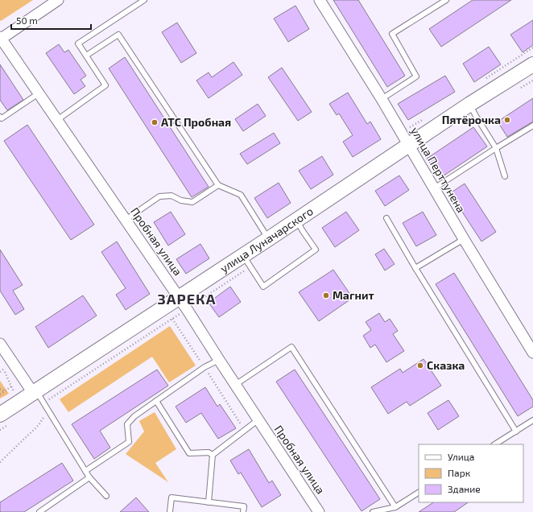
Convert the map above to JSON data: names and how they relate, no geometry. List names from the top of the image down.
{
  "streets": {
    "street": ["улица Перттунена", "улица Луначарского", "Пробная улица"]
  },
  "crossings": [
    ["улица Перттунена", "улица Луначарского"],
    ["улица Луначарского", "Пробная улица"]
  ],
  "districts": ["ЗАРЕКА"],
  "places": [
    "Пятёрочка",
    "АТС Пробная",
    "Магнит",
    "Сказка"
  ],
  "legend": ["Улица", "Парк", "Здание"],
  "scale_bar": "50 m"
}
